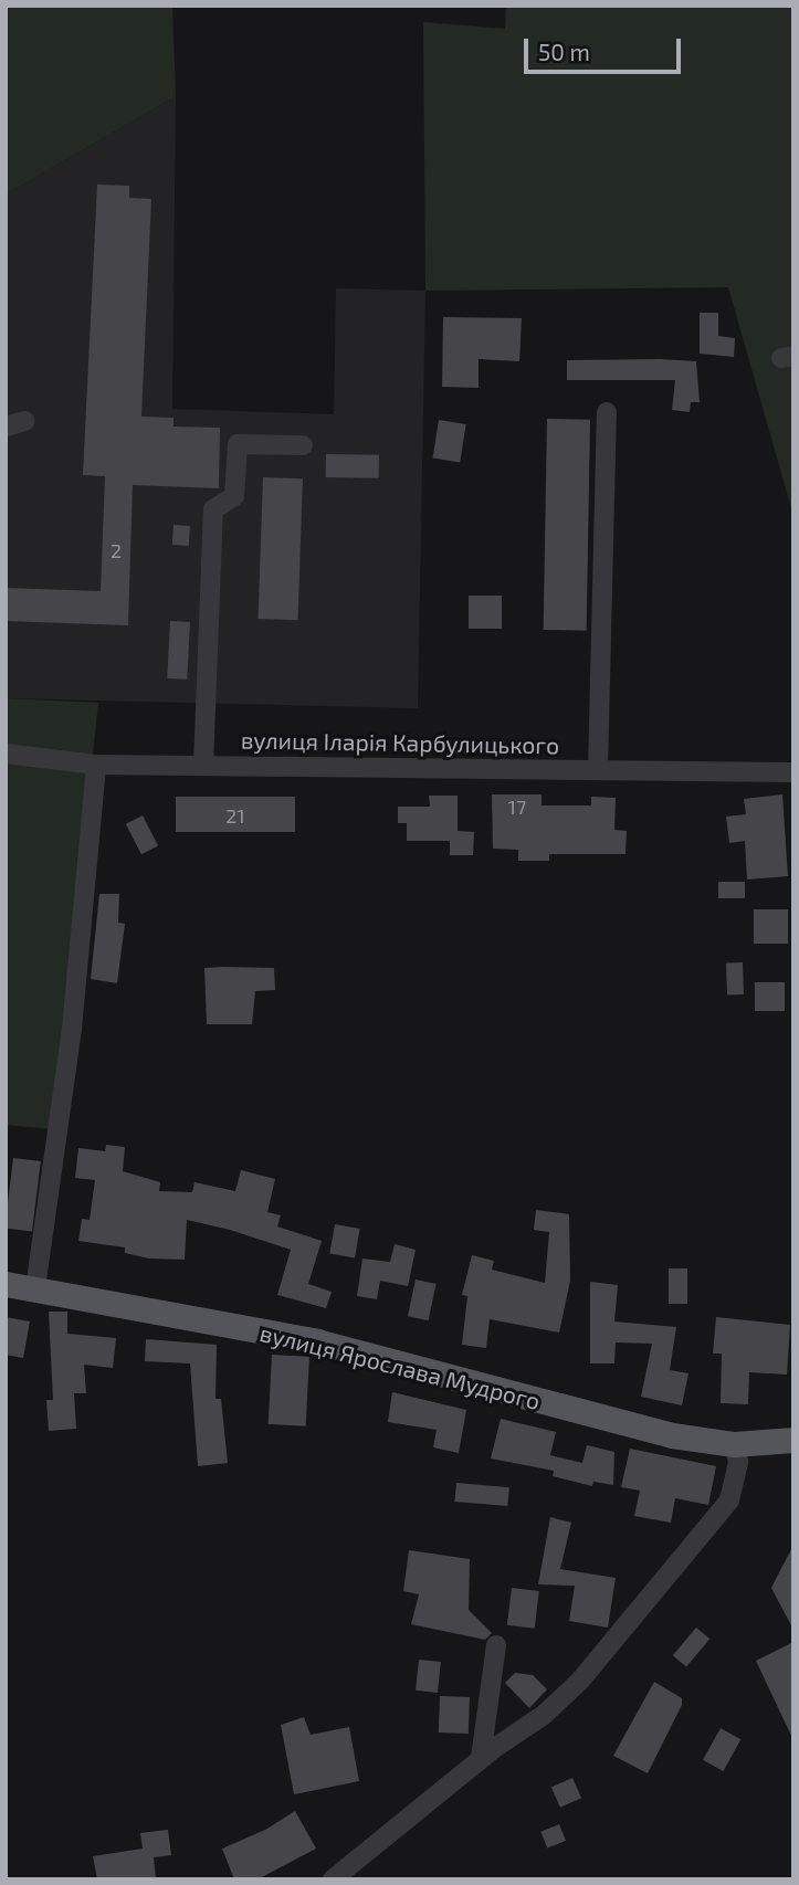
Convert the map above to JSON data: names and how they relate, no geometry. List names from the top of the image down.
{
  "streets": {
    "main road": ["вулиця Ярослава Мудрого"],
    "street": ["вулиця Іларія Карбулицького"]
  },
  "house_numbers": ["2", "17", "21"],
  "scale_bar": "50 m"
}
